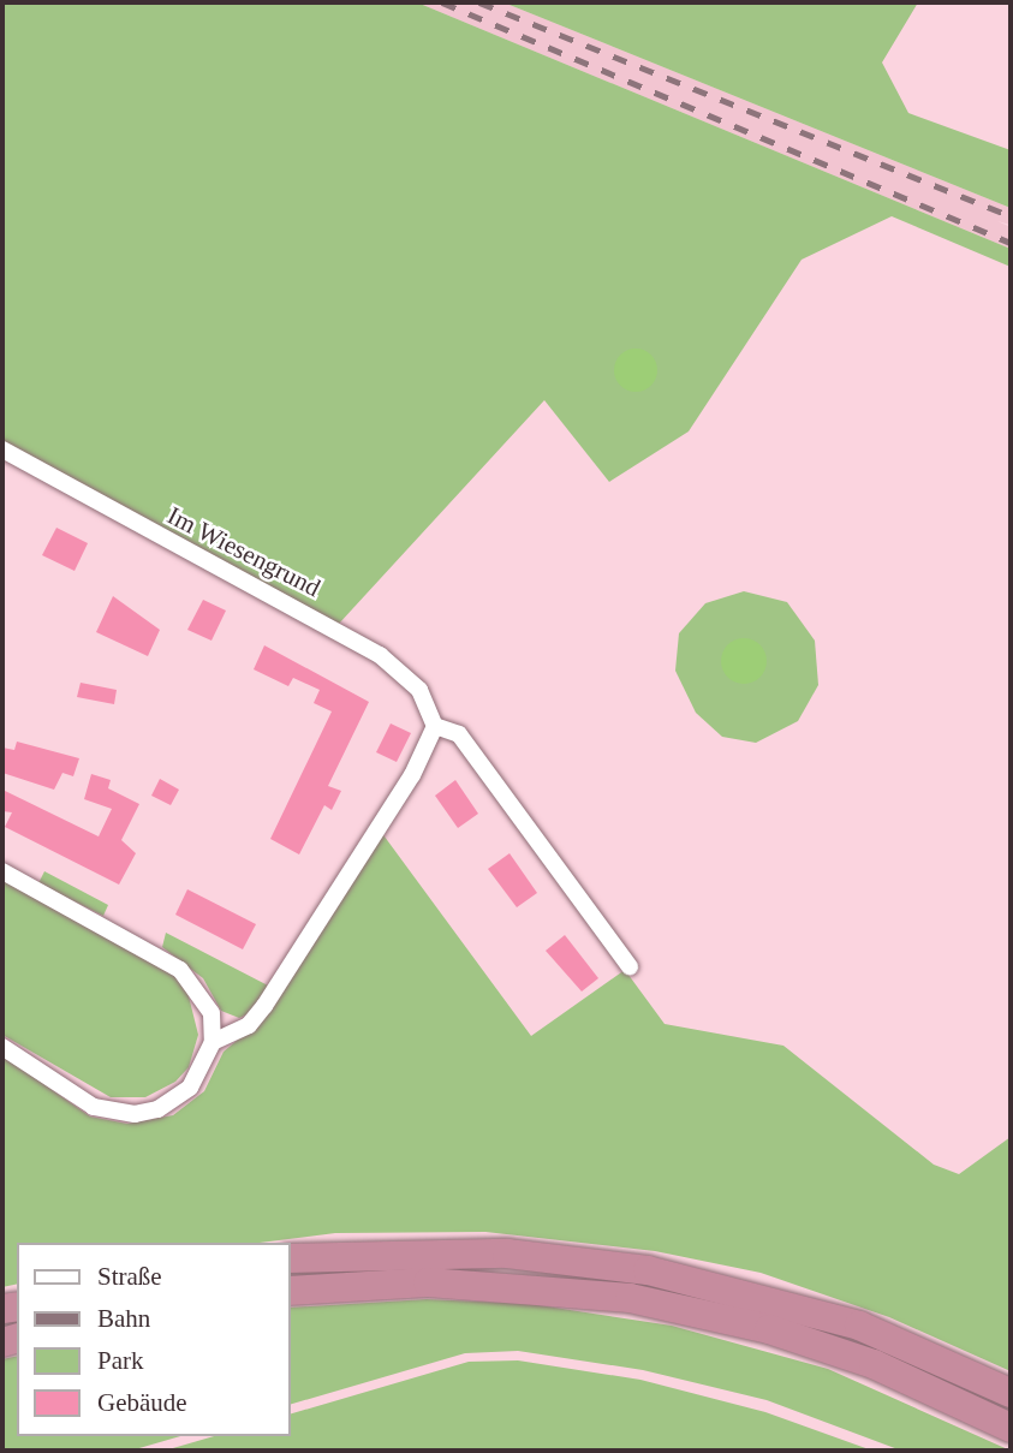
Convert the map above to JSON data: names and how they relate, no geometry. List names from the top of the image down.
{
  "streets": {
    "street": ["Im Wiesengrund"]
  },
  "legend": [
    "Straße",
    "Bahn",
    "Park",
    "Gebäude"
  ]
}
